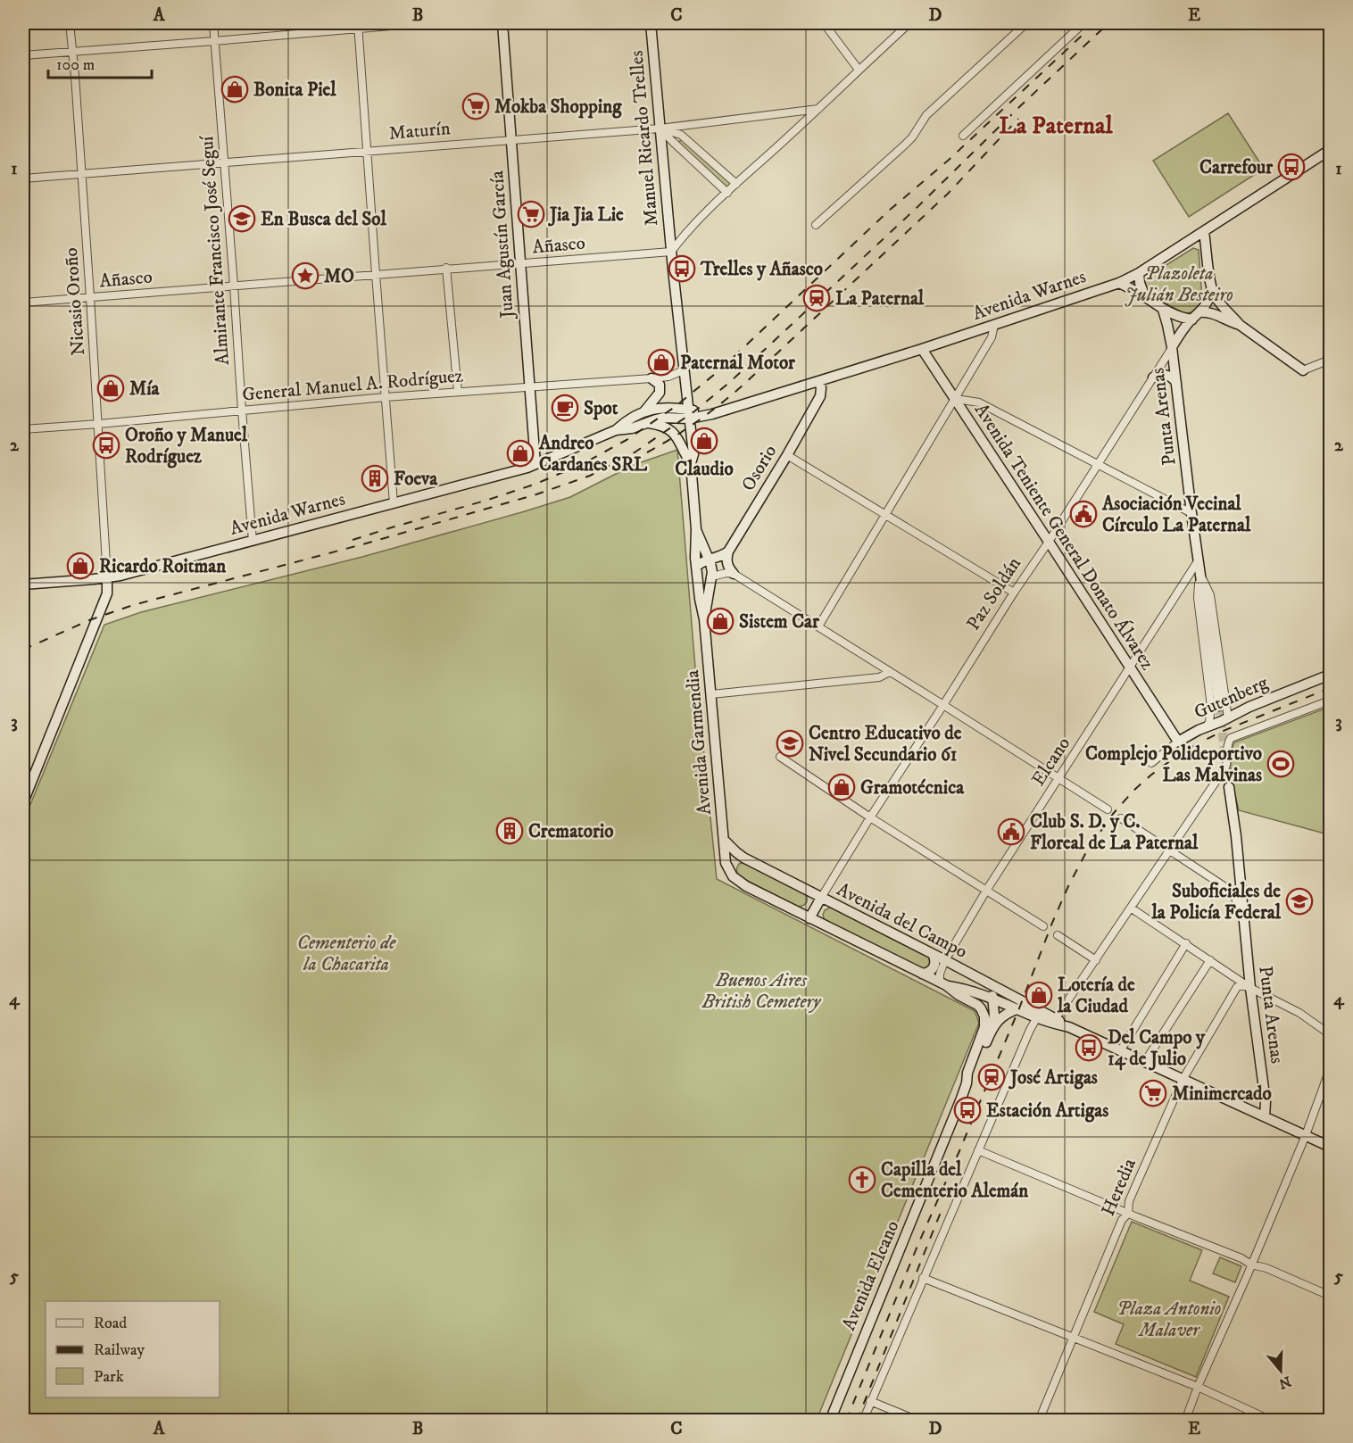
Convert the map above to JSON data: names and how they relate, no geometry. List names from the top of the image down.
{
  "streets": {
    "main road": [
      "Manuel Ricardo Trelles",
      "Juan Agustín García",
      "Avenida Warnes",
      "Punta Arenas",
      "Osorio",
      "Avenida Teniente General Donato Álvarez",
      "Paz Soldán",
      "Gutenberg",
      "Avenida Garmendia",
      "Avenida del Campo",
      "Avenida Elcano"
    ],
    "street": [
      "Maturín",
      "Añasco",
      "Almirante Francisco José Seguí",
      "Nicasio Oroño",
      "General Manuel A. Rodríguez",
      "Elcano",
      "Heredia"
    ]
  },
  "crossings": [
    ["Maturín", "Manuel Ricardo Trelles"],
    ["Maturín", "Juan Agustín García"],
    ["Maturín", "Almirante Francisco José Seguí"],
    ["Maturín", "Nicasio Oroño"],
    ["Manuel Ricardo Trelles", "Añasco"],
    ["Manuel Ricardo Trelles", "General Manuel A. Rodríguez"],
    ["Manuel Ricardo Trelles", "Avenida Garmendia"],
    ["Juan Agustín García", "Añasco"],
    ["Juan Agustín García", "Avenida Warnes"],
    ["Juan Agustín García", "General Manuel A. Rodríguez"],
    ["Añasco", "Almirante Francisco José Seguí"],
    ["Añasco", "Nicasio Oroño"],
    ["Almirante Francisco José Seguí", "Avenida Warnes"],
    ["Almirante Francisco José Seguí", "General Manuel A. Rodríguez"],
    ["Avenida Warnes", "Nicasio Oroño"],
    ["Avenida Warnes", "Osorio"],
    ["Avenida Warnes", "Avenida Teniente General Donato Álvarez"],
    ["Avenida Warnes", "Avenida Garmendia"],
    ["Nicasio Oroño", "General Manuel A. Rodríguez"],
    ["General Manuel A. Rodríguez", "Avenida Garmendia"],
    ["Punta Arenas", "Paz Soldán"],
    ["Punta Arenas", "Gutenberg"],
    ["Punta Arenas", "Elcano"],
    ["Punta Arenas", "Avenida del Campo"],
    ["Punta Arenas", "Heredia"],
    ["Avenida Teniente General Donato Álvarez", "Paz Soldán"],
    ["Avenida Teniente General Donato Álvarez", "Gutenberg"],
    ["Avenida Teniente General Donato Álvarez", "Elcano"],
    ["Paz Soldán", "Avenida del Campo"],
    ["Avenida Garmendia", "Avenida del Campo"],
    ["Elcano", "Avenida del Campo"],
    ["Avenida del Campo", "Heredia"],
    ["Avenida del Campo", "Avenida Elcano"]
  ],
  "districts": ["La Paternal"],
  "parks": [
    "Plazoleta Julián Besteiro",
    "Cementerio de la Chacarita",
    "Buenos Aires British Cemetery",
    "Plaza Antonio Malaver"
  ],
  "places": {
    "shop": [
      "Bonita Piel",
      "Paternal Motor",
      "Mía",
      "Claudio",
      "Andreo Cardanes SRL",
      "Ricardo Roitman",
      "Sistem Car",
      "Gramotécnica",
      "Lotería de la Ciudad"
    ],
    "supermarket": ["Mokba Shopping", "Jia Jia Lie", "Minimercado"],
    "bus stop": [
      "Carrefour",
      "Trelles y Añasco",
      "Oroño y Manuel Rodríguez",
      "Del Campo y 14 de Julio",
      "Estación Artigas"
    ],
    "school or university": ["En Busca del Sol", "Centro Educativo de Nivel Secundario 61", "Suboficiales de la Policía Federal"],
    "place": ["MO"],
    "station": ["La Paternal", "José Artigas"],
    "cafe": ["Spot"],
    "building": ["Foeva", "Crematorio"],
    "public building": ["Asociación Vecinal Círculo La Paternal", "Club S. D. y C. Floreal de La Paternal"],
    "sports": ["Complejo Polideportivo Las Malvinas"],
    "church": ["Capilla del Cementerio Alemán"]
  },
  "legend": ["Road", "Railway", "Park"],
  "scale_bar": "100 m",
  "north": "bottom",
  "grid": {
    "columns": [
      "A",
      "B",
      "C",
      "D",
      "E"
    ],
    "rows": [
      "1",
      "2",
      "3",
      "4",
      "5"
    ]
  }
}
